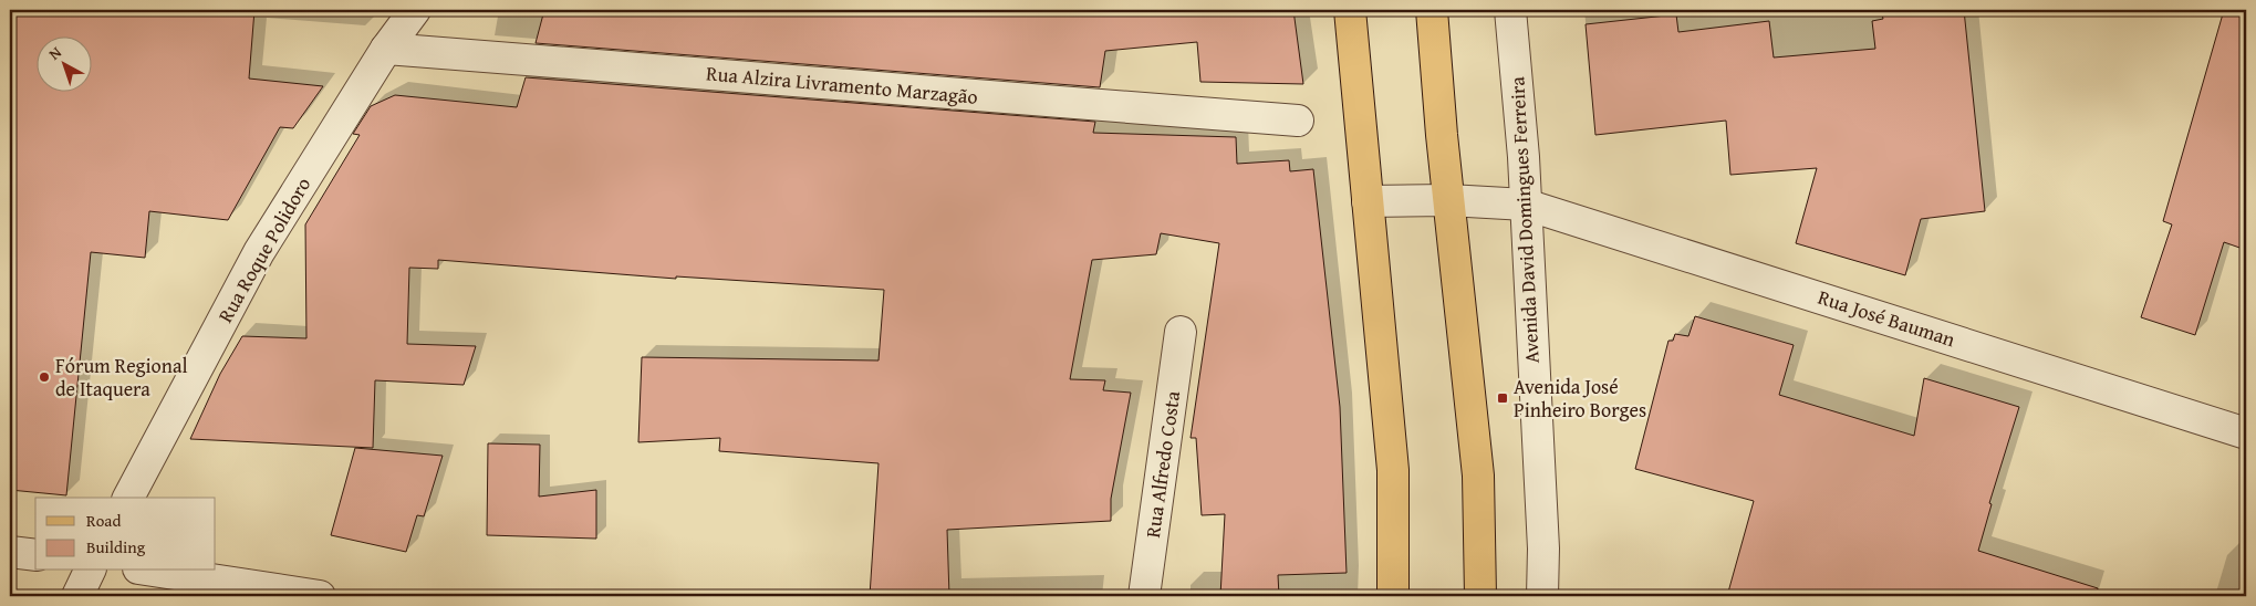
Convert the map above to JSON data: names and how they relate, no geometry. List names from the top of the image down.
{
  "streets": {
    "street": [
      "Rua Alzira Livramento Marzagão",
      "Avenida David Domingues Ferreira",
      "Rua Roque Polidoro",
      "Rua José Bauman",
      "Rua Alfredo Costa"
    ]
  },
  "crossings": [
    ["Rua Alzira Livramento Marzagão", "Rua Roque Polidoro"],
    ["Avenida David Domingues Ferreira", "Rua José Bauman"]
  ],
  "places": {
    "other": ["Fórum Regional de Itaquera"],
    "transit": ["Avenida José Pinheiro Borges"]
  },
  "legend": ["Road", "Building"],
  "north": "top left"
}
